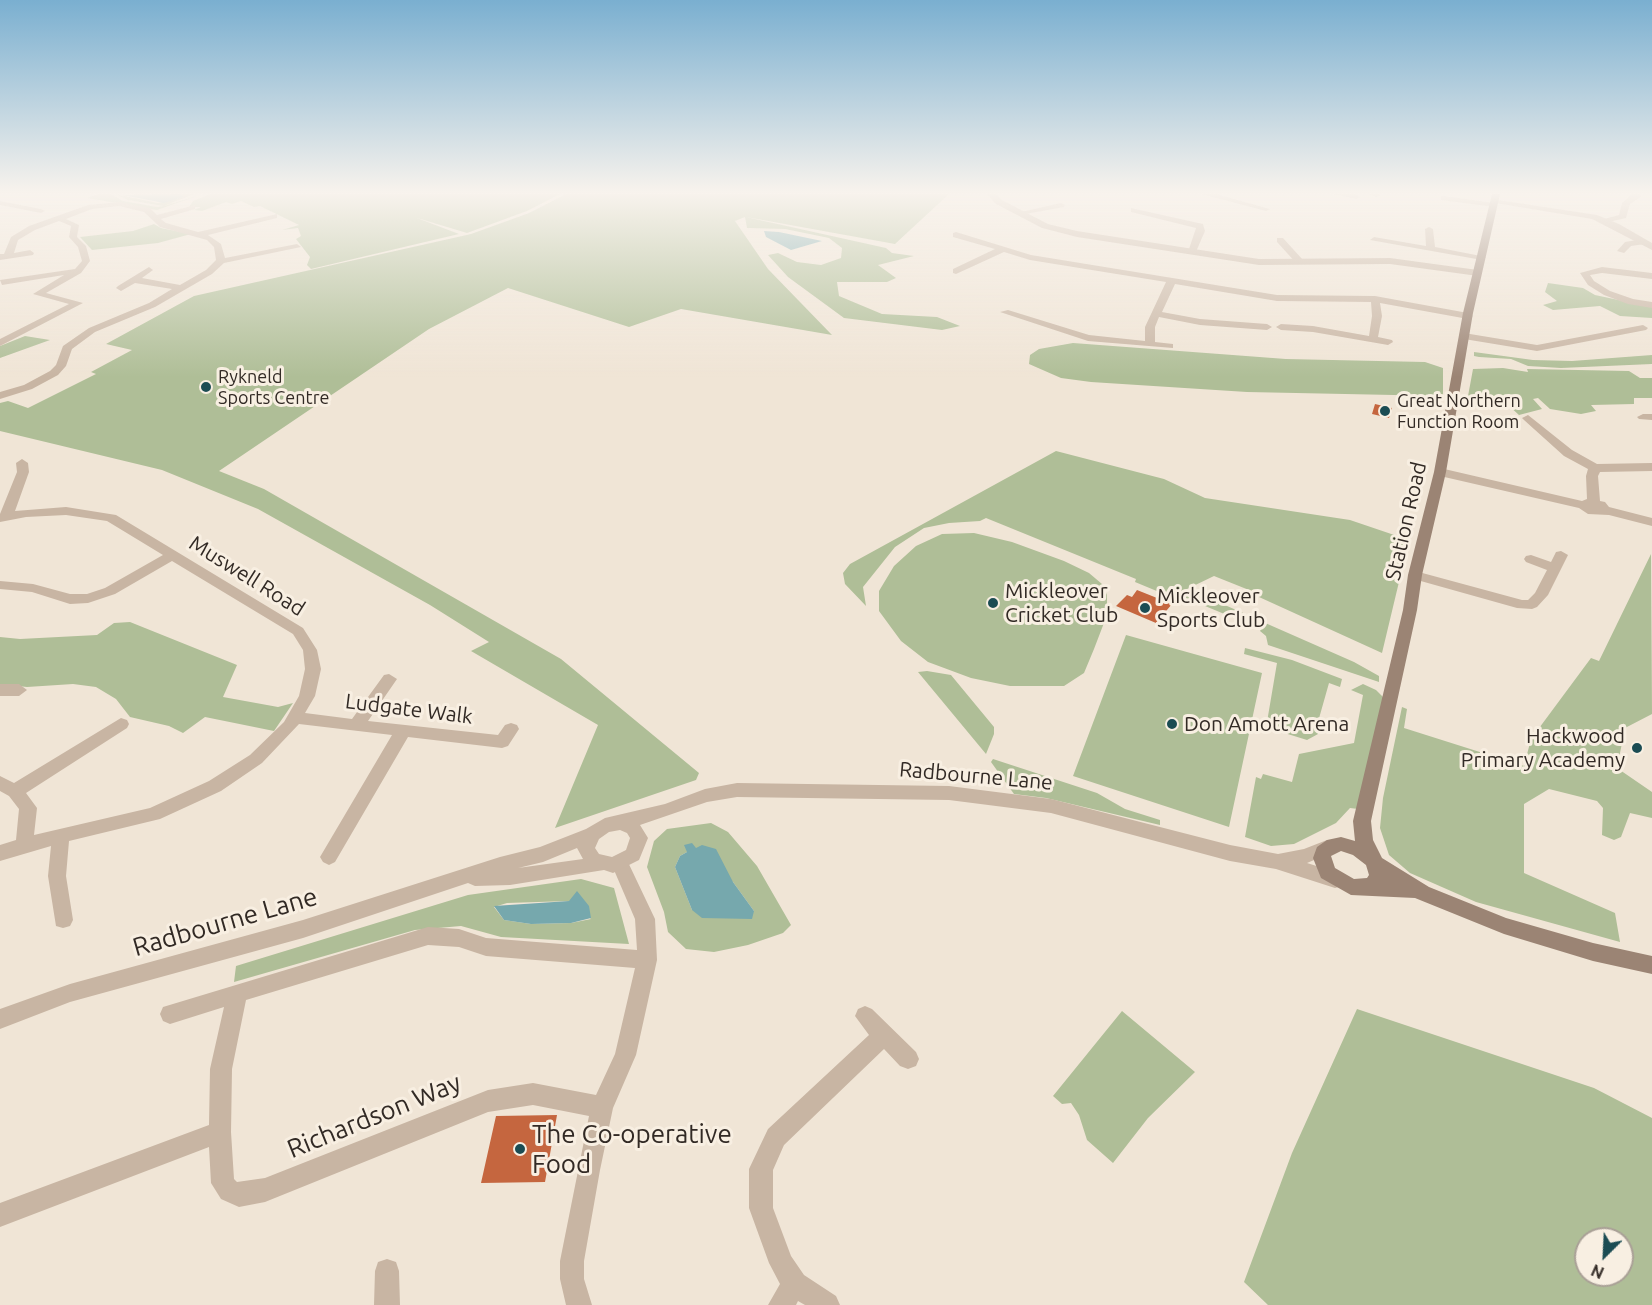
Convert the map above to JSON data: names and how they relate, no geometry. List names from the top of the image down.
{
  "streets": {
    "main road": ["Station Road"],
    "street": [
      "Muswell Road",
      "Ludgate Walk",
      "Radbourne Lane",
      "Richardson Way"
    ]
  },
  "crossings": [
    ["Station Road", "Radbourne Lane"],
    ["Muswell Road", "Ludgate Walk"]
  ],
  "places": [
    "Rykneld Sports Centre",
    "Great Northern Function Room",
    "Mickleover Cricket Club",
    "Mickleover Sports Club",
    "Don Amott Arena",
    "Hackwood Primary Academy",
    "The Co-operative Food"
  ],
  "north": "bottom left"
}
